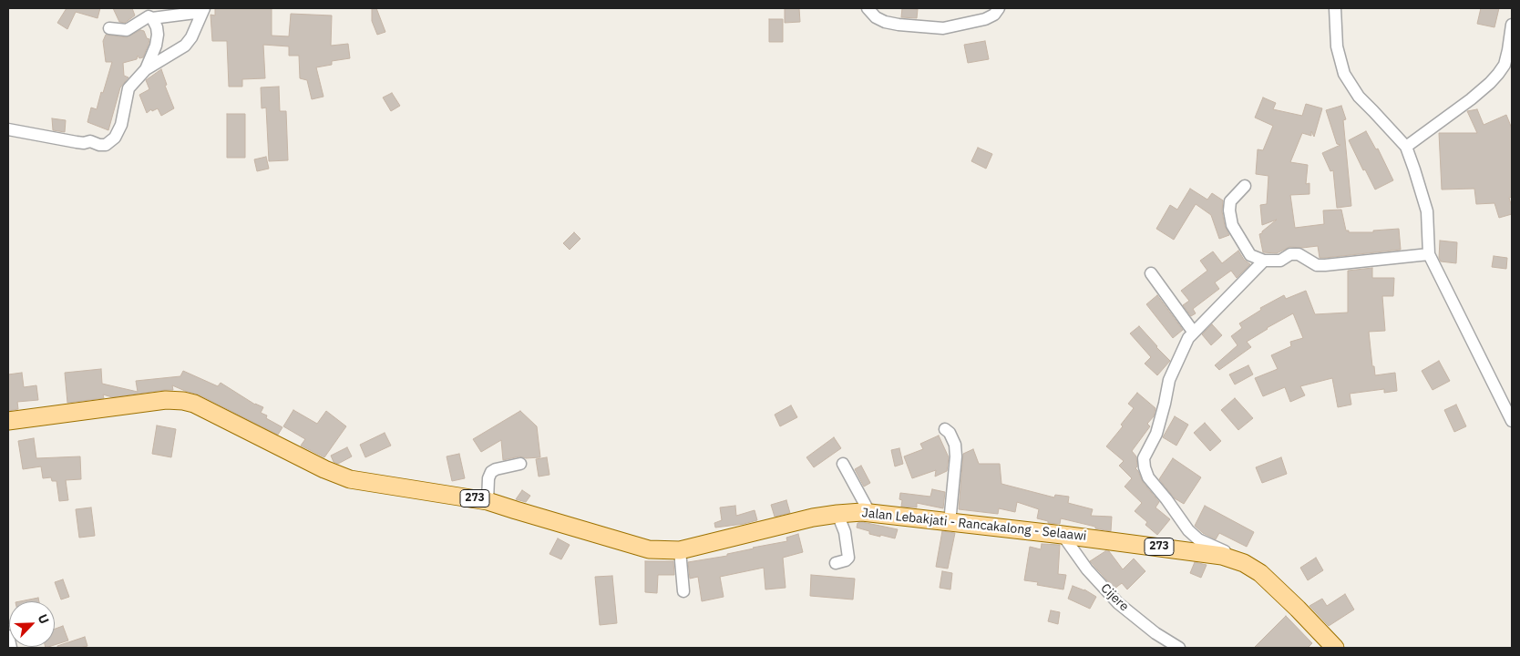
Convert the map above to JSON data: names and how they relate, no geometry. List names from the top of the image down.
{
  "streets": {
    "main road": ["273", "Jalan Lebakjati - Rancakalong - Selaawi"],
    "street": ["Cijere"]
  },
  "crossings": [
    ["Jalan Lebakjati - Rancakalong - Selaawi", "Cijere"]
  ],
  "north": "top right"
}
